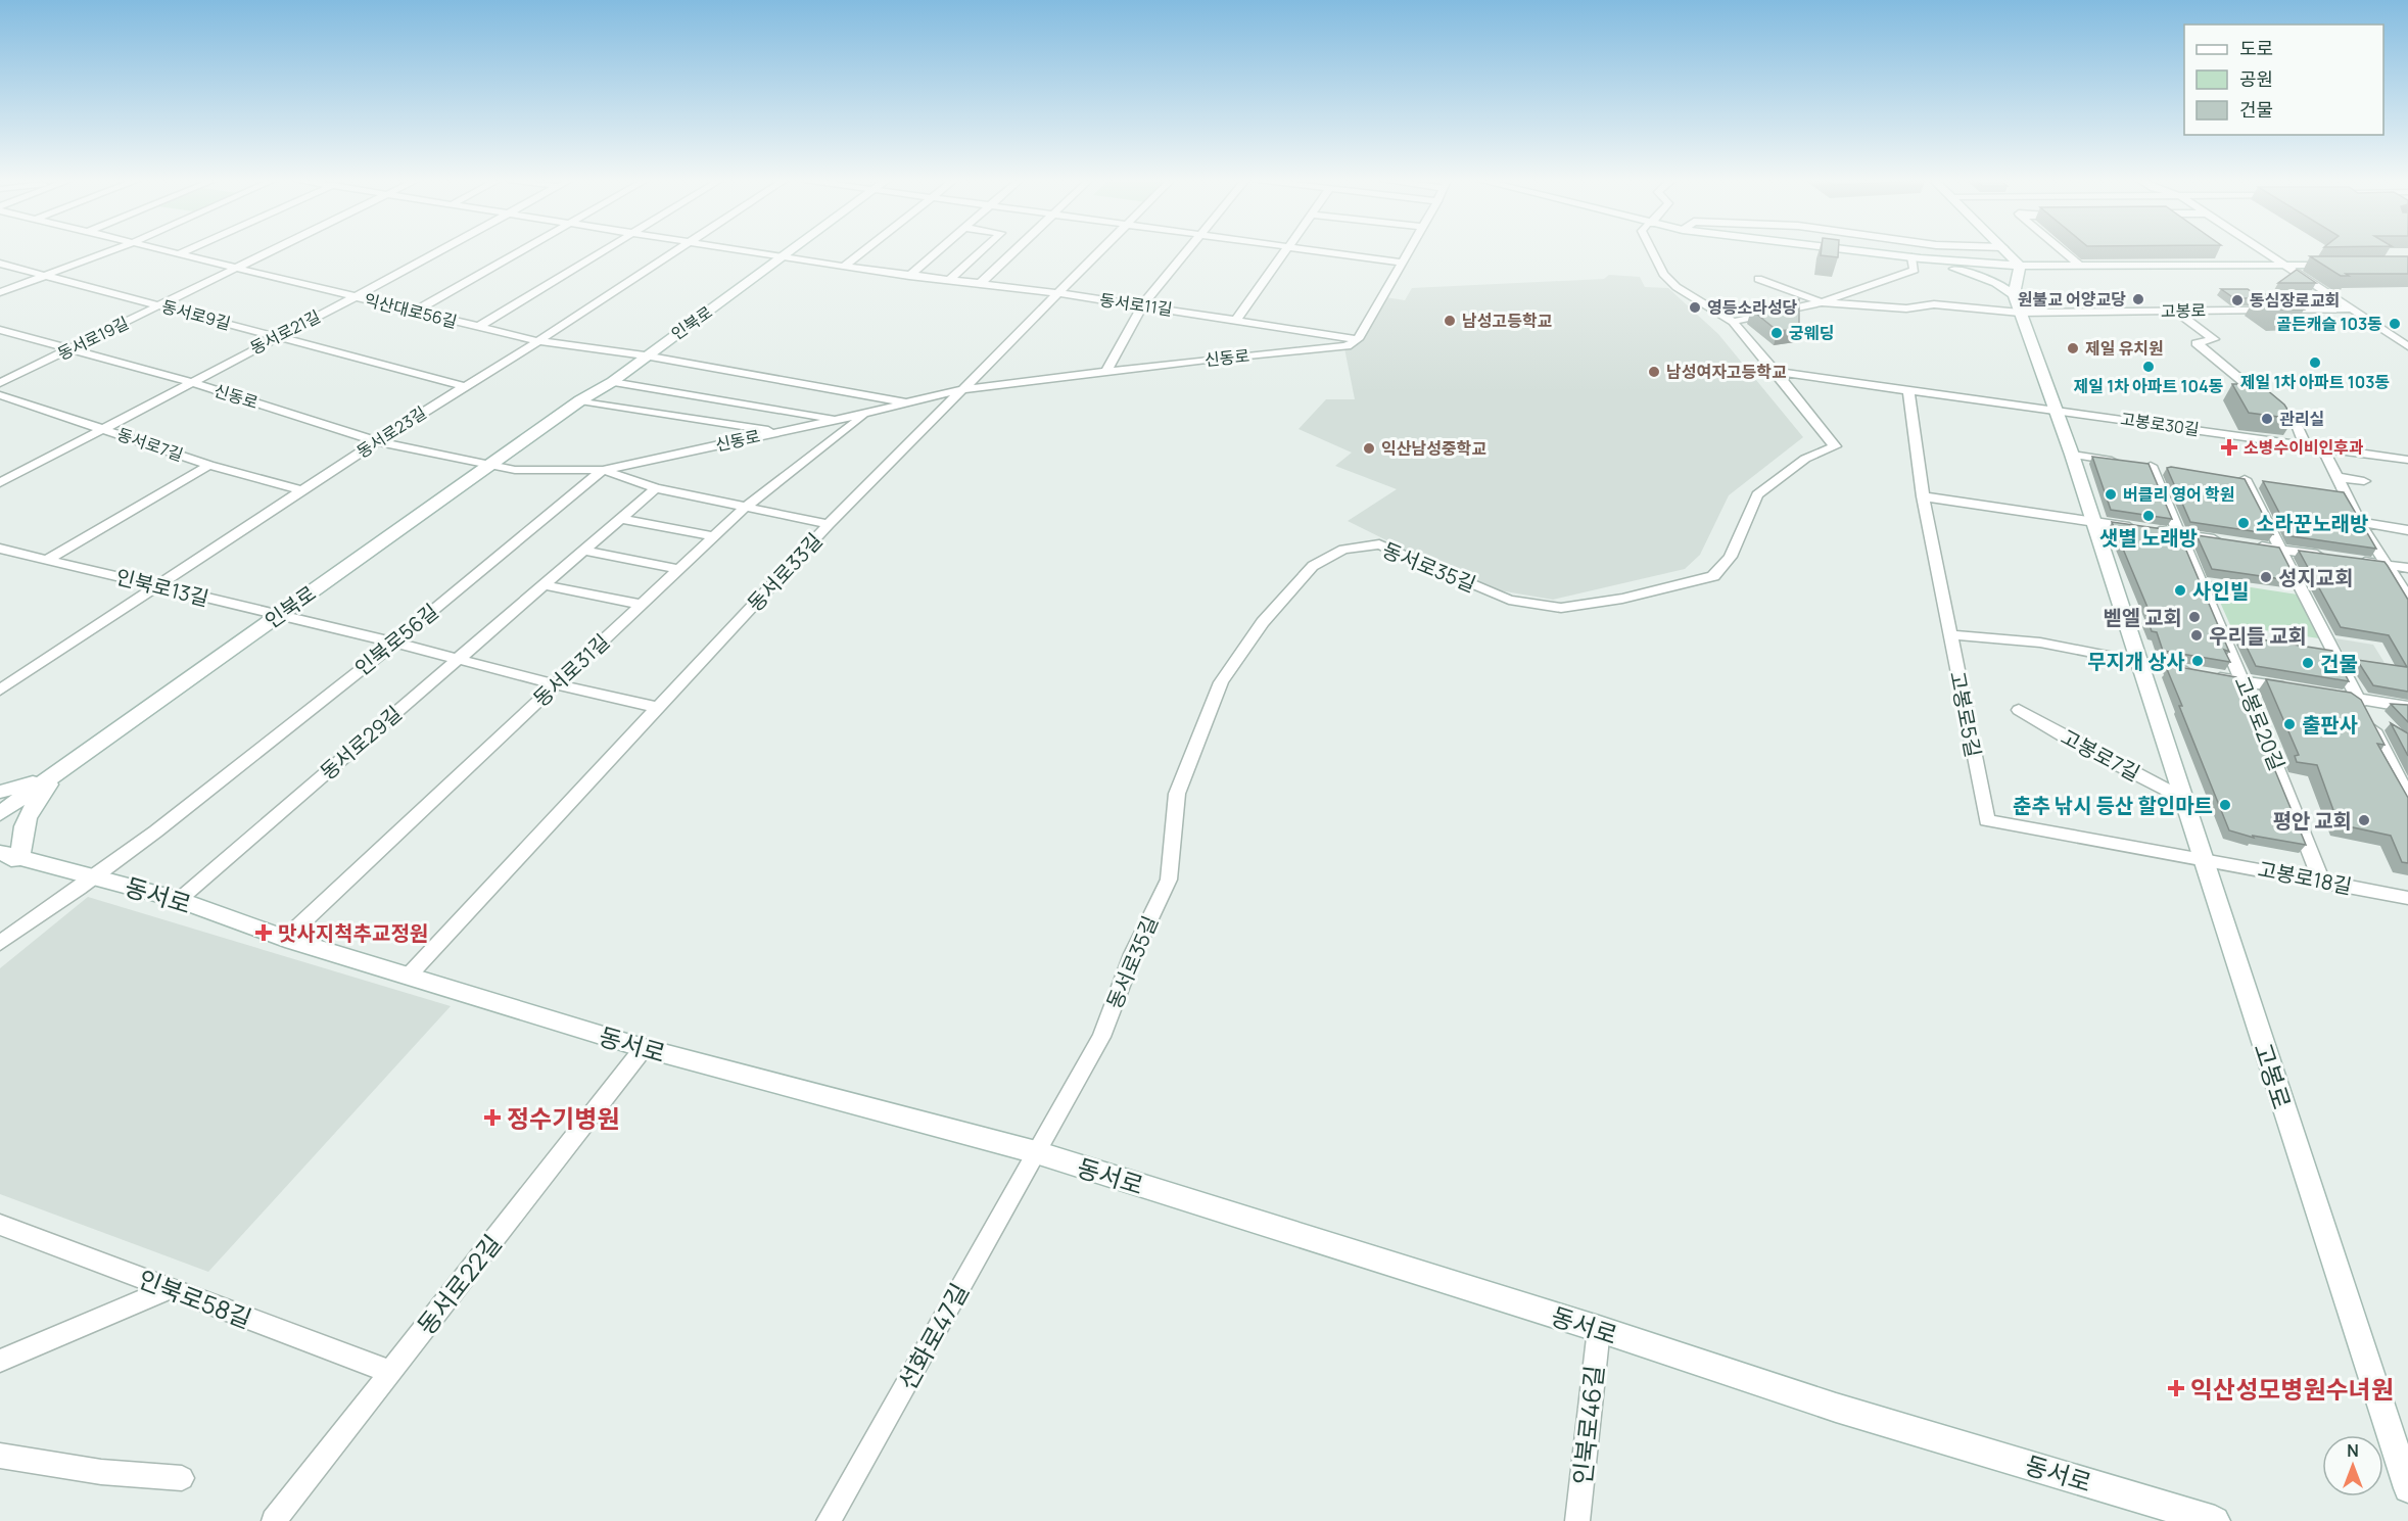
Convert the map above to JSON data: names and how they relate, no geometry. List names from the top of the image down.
{
  "streets": {
    "street": [
      "동서로11길",
      "익산대로56길",
      "고봉로",
      "동서로9길",
      "인북로",
      "동서로21길",
      "동서로19길",
      "신동로",
      "고봉로30길",
      "동서로23길",
      "동서로7길",
      "동서로35길",
      "동서로33길",
      "인북로13길",
      "인북로56길",
      "동서로31길",
      "고봉로5길",
      "고봉로20길",
      "동서로29길",
      "고봉로7길",
      "고봉로18길",
      "동서로",
      "동서로22길",
      "인북로58길",
      "선화로47길",
      "인북로46길"
    ]
  },
  "crossings": [
    ["동서로11길", "인북로"],
    ["동서로11길", "신동로"],
    ["동서로11길", "동서로33길"],
    ["익산대로56길", "인북로"],
    ["익산대로56길", "동서로21길"],
    ["익산대로56길", "동서로19길"],
    ["익산대로56길", "동서로23길"],
    ["고봉로", "고봉로30길"],
    ["고봉로", "고봉로5길"],
    ["고봉로", "고봉로20길"],
    ["고봉로", "고봉로7길"],
    ["고봉로", "고봉로18길"],
    ["동서로9길", "동서로21길"],
    ["동서로9길", "동서로19길"],
    ["동서로9길", "동서로23길"],
    ["인북로", "신동로"],
    ["인북로", "인북로13길"],
    ["동서로21길", "신동로"],
    ["동서로21길", "동서로7길"],
    ["동서로19길", "신동로"],
    ["신동로", "동서로23길"],
    ["신동로", "동서로33길"],
    ["신동로", "인북로56길"],
    ["신동로", "동서로31길"],
    ["동서로23길", "동서로7길"],
    ["동서로23길", "인북로13길"],
    ["동서로35길", "동서로"],
    ["동서로35길", "선화로47길"],
    ["동서로33길", "인북로13길"],
    ["동서로33길", "동서로"],
    ["인북로13길", "인북로56길"],
    ["인북로13길", "동서로31길"],
    ["인북로13길", "동서로29길"],
    ["인북로56길", "동서로"],
    ["동서로31길", "동서로"],
    ["고봉로5길", "고봉로18길"],
    ["고봉로20길", "고봉로18길"],
    ["동서로29길", "동서로"],
    ["동서로", "동서로22길"],
    ["동서로", "선화로47길"],
    ["동서로", "인북로46길"],
    ["동서로22길", "인북로58길"]
  ],
  "places": {
    "other": [
      "원불교 어양교당",
      "동심장로교회",
      "영등소라성당",
      "남성고등학교",
      "골든캐슬 103동",
      "궁웨딩",
      "제일 유치원",
      "제일 1차 아파트 103동",
      "제일 1차 아파트 104동",
      "남성여자고등학교",
      "관리실",
      "익산남성중학교",
      "버클리 영어 학원",
      "샛별 노래방",
      "소라꾼노래방",
      "성지교회",
      "사인빌",
      "벧엘 교회",
      "우리들 교회",
      "무지개 상사",
      "건물",
      "출판사",
      "춘추 낚시 등산 할인마트",
      "평안 교회"
    ],
    "health": [
      "소병수이비인후과",
      "맛사지척추교정원",
      "정수기병원",
      "익산성모병원수녀원"
    ]
  },
  "legend": ["도로", "공원", "건물"],
  "north": "top"
}
